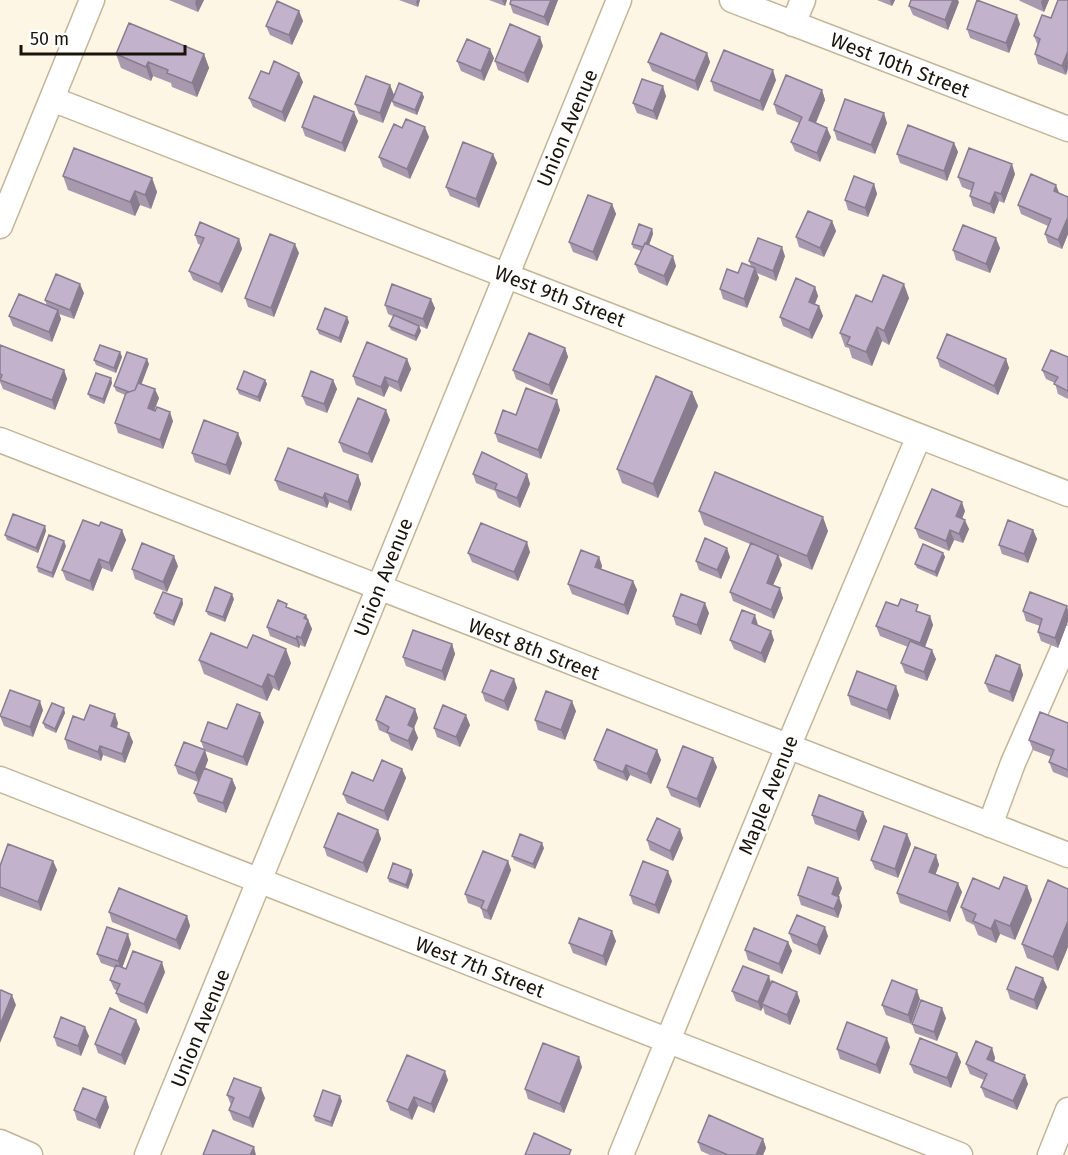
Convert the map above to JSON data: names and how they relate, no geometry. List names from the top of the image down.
{
  "streets": {
    "street": [
      "West 10th Street",
      "Union Avenue",
      "West 9th Street",
      "West 8th Street",
      "Maple Avenue",
      "West 7th Street"
    ]
  },
  "crossings": [
    ["Union Avenue", "West 9th Street"],
    ["Union Avenue", "West 8th Street"],
    ["Union Avenue", "West 7th Street"],
    ["West 9th Street", "Maple Avenue"],
    ["West 8th Street", "Maple Avenue"],
    ["Maple Avenue", "West 7th Street"]
  ],
  "scale_bar": "50 m"
}
